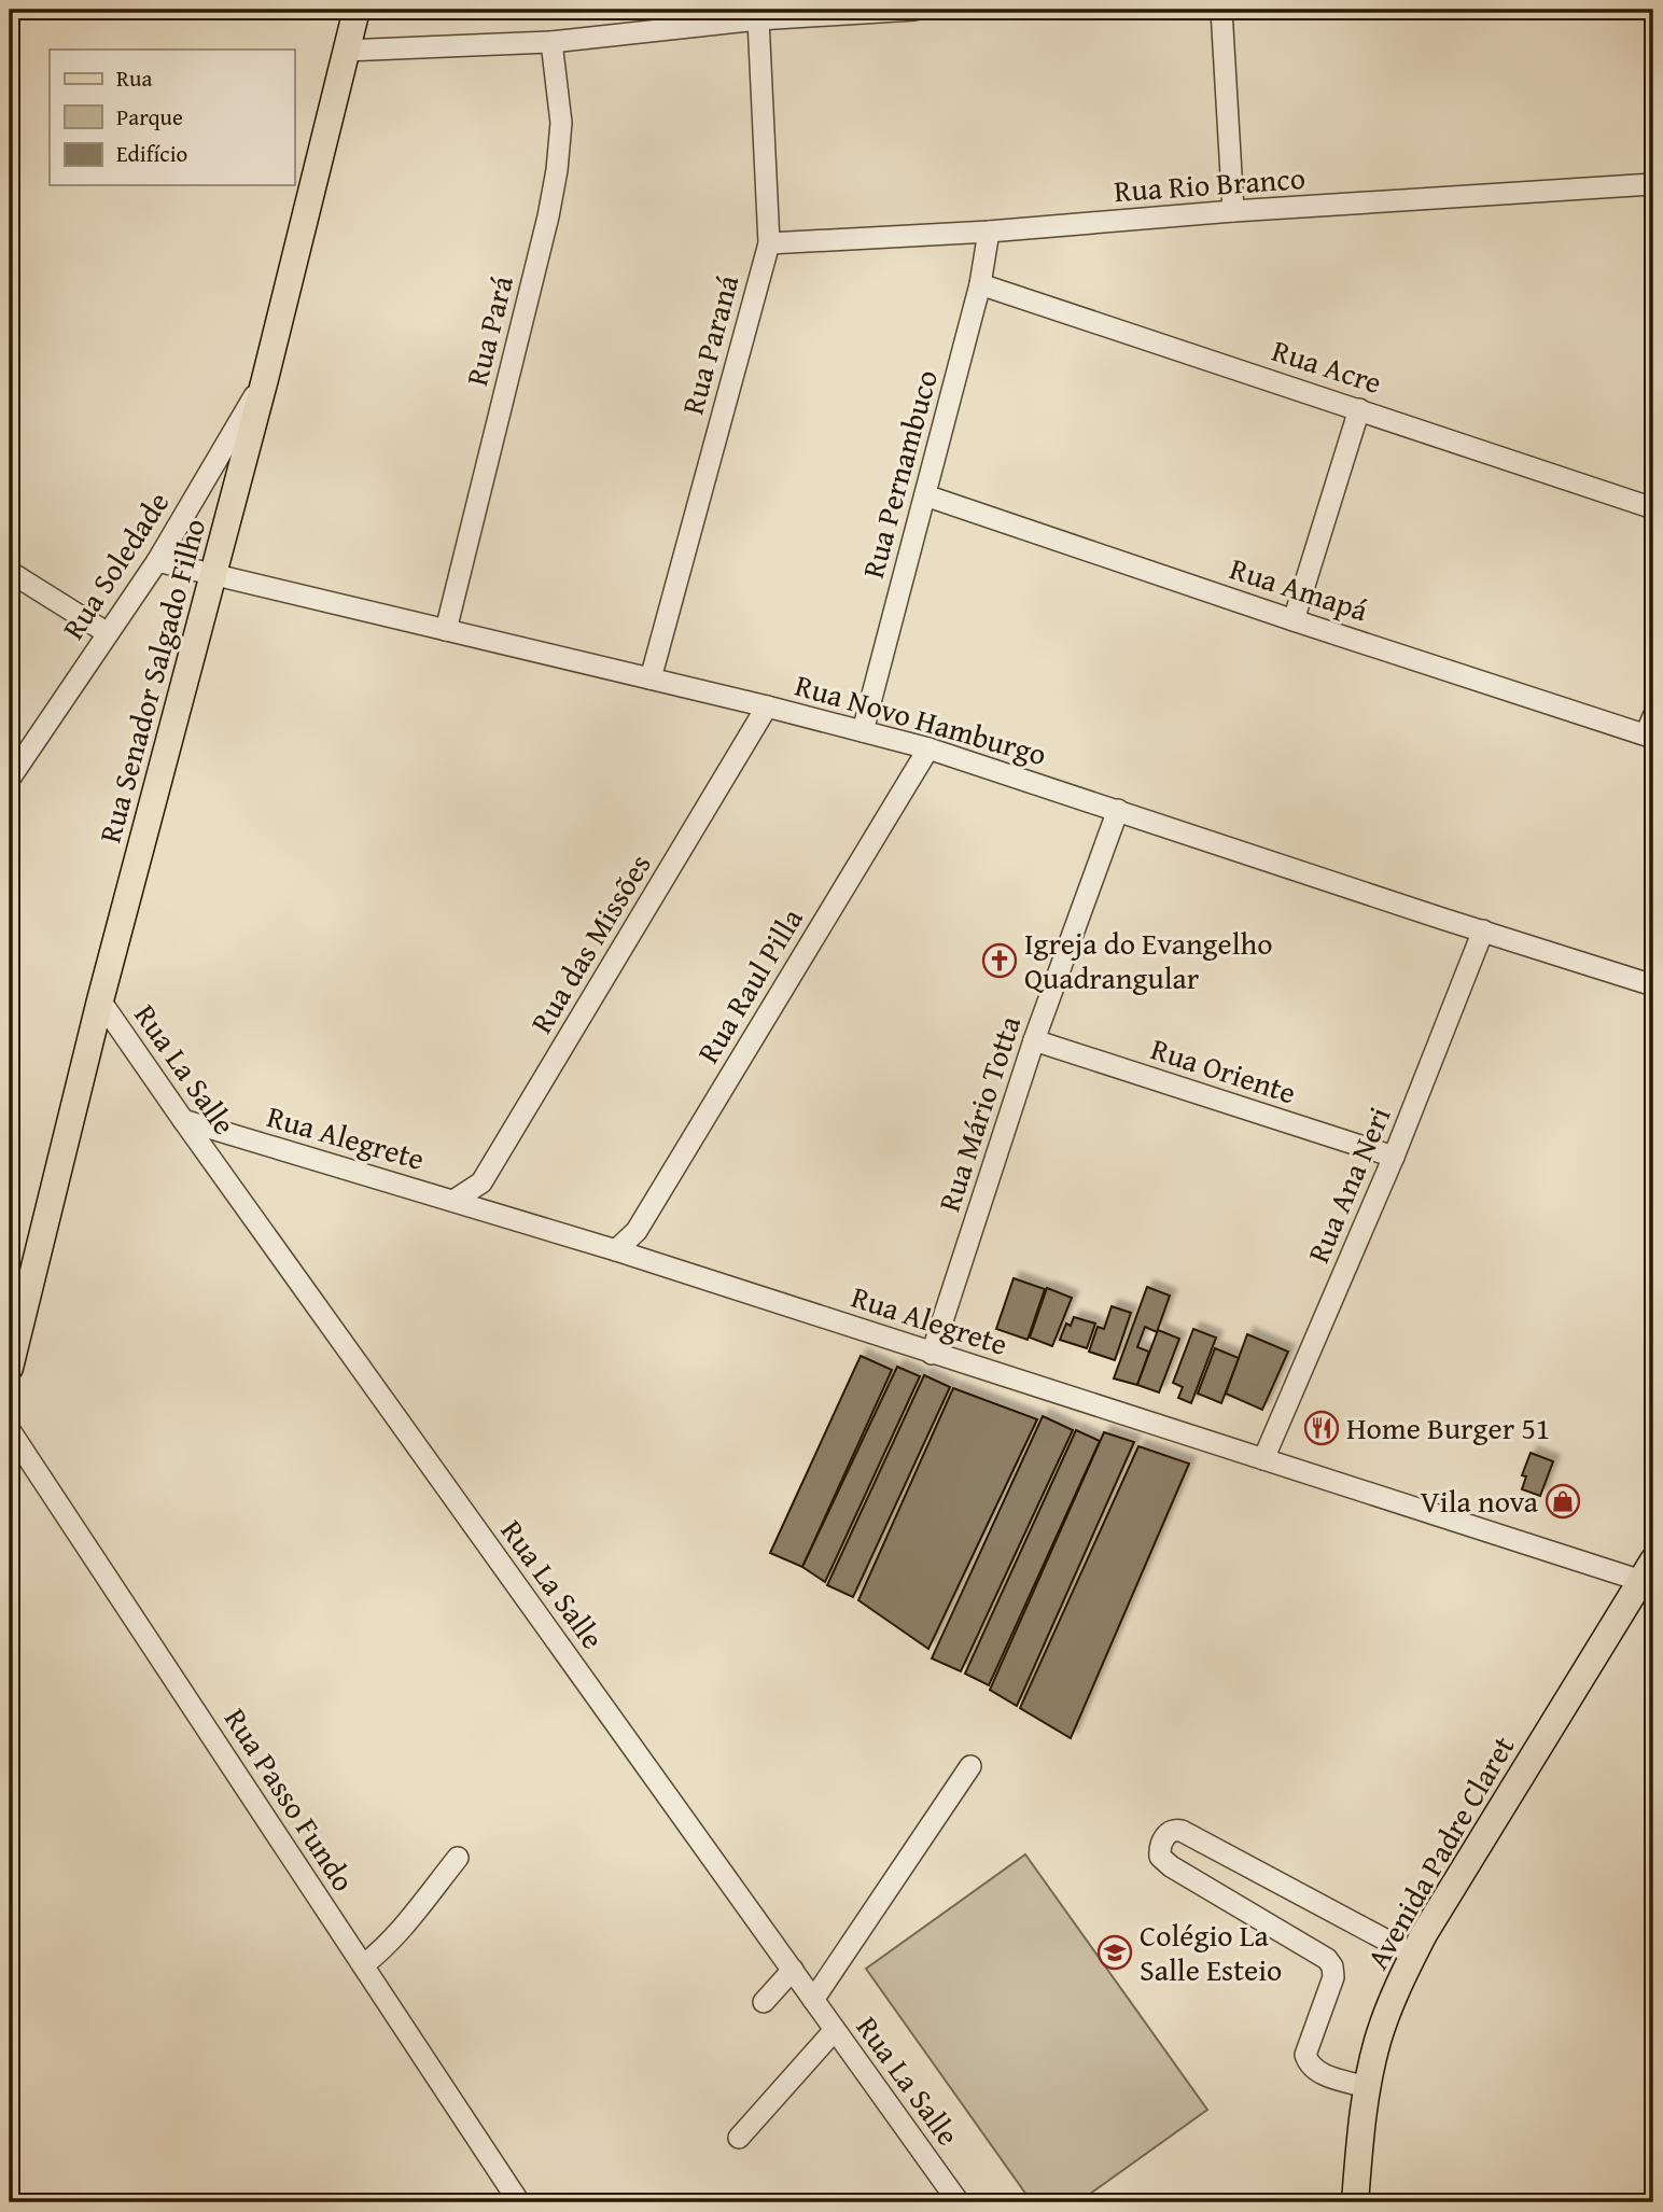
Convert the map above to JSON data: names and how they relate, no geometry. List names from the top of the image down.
{
  "streets": {
    "main road": ["Rua Senador Salgado Filho", "Avenida Padre Claret"],
    "street": [
      "Rua Rio Branco",
      "Rua Pará",
      "Rua Paraná",
      "Rua Acre",
      "Rua Pernambuco",
      "Rua Soledade",
      "Rua Amapá",
      "Rua Novo Hamburgo",
      "Rua das Missões",
      "Rua Raul Pilla",
      "Rua La Salle",
      "Rua Oriente",
      "Rua Mário Totta",
      "Rua Alegrete",
      "Rua Ana Neri",
      "Rua Passo Fundo"
    ]
  },
  "crossings": [
    ["Rua Rio Branco", "Rua Paraná"],
    ["Rua Rio Branco", "Rua Pernambuco"],
    ["Rua Pará", "Rua Novo Hamburgo"],
    ["Rua Paraná", "Rua Novo Hamburgo"],
    ["Rua Acre", "Rua Pernambuco"],
    ["Rua Pernambuco", "Rua Amapá"],
    ["Rua Pernambuco", "Rua Novo Hamburgo"],
    ["Rua Soledade", "Rua Senador Salgado Filho"],
    ["Rua Soledade", "Rua Novo Hamburgo"],
    ["Rua Senador Salgado Filho", "Rua Novo Hamburgo"],
    ["Rua Senador Salgado Filho", "Rua La Salle"],
    ["Rua Novo Hamburgo", "Rua das Missões"],
    ["Rua Novo Hamburgo", "Rua Raul Pilla"],
    ["Rua Novo Hamburgo", "Rua Mário Totta"],
    ["Rua Novo Hamburgo", "Rua Ana Neri"],
    ["Rua das Missões", "Rua Alegrete"],
    ["Rua Raul Pilla", "Rua Alegrete"],
    ["Rua La Salle", "Rua Alegrete"],
    ["Rua Oriente", "Rua Mário Totta"],
    ["Rua Oriente", "Rua Ana Neri"],
    ["Rua Mário Totta", "Rua Alegrete"],
    ["Rua Alegrete", "Rua Ana Neri"],
    ["Rua Alegrete", "Avenida Padre Claret"]
  ],
  "places": {
    "church": ["Igreja do Evangelho Quadrangular"],
    "restaurant": ["Home Burger 51"],
    "shop": ["Vila nova"],
    "school or university": ["Colégio La Salle Esteio"]
  },
  "legend": ["Rua", "Parque", "Edifício"]
}
